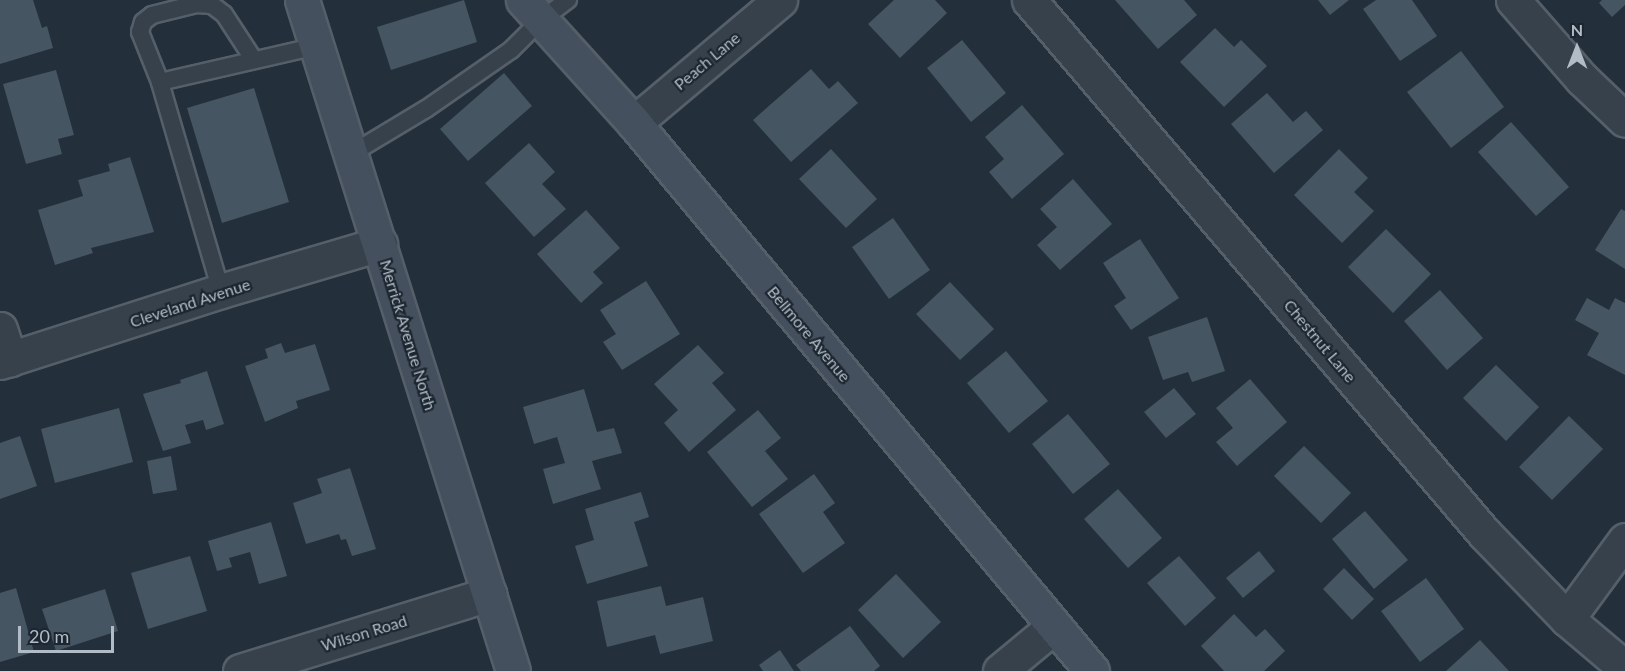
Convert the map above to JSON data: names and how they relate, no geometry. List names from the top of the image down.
{
  "streets": {
    "main road": ["Bellmore Avenue", "Merrick Avenue North"],
    "street": [
      "Peach Lane",
      "Cleveland Avenue",
      "Chestnut Lane",
      "Wilson Road"
    ]
  },
  "crossings": [
    ["Peach Lane", "Bellmore Avenue"],
    ["Cleveland Avenue", "Merrick Avenue North"],
    ["Merrick Avenue North", "Wilson Road"]
  ],
  "scale_bar": "20 m",
  "north": "top"
}
